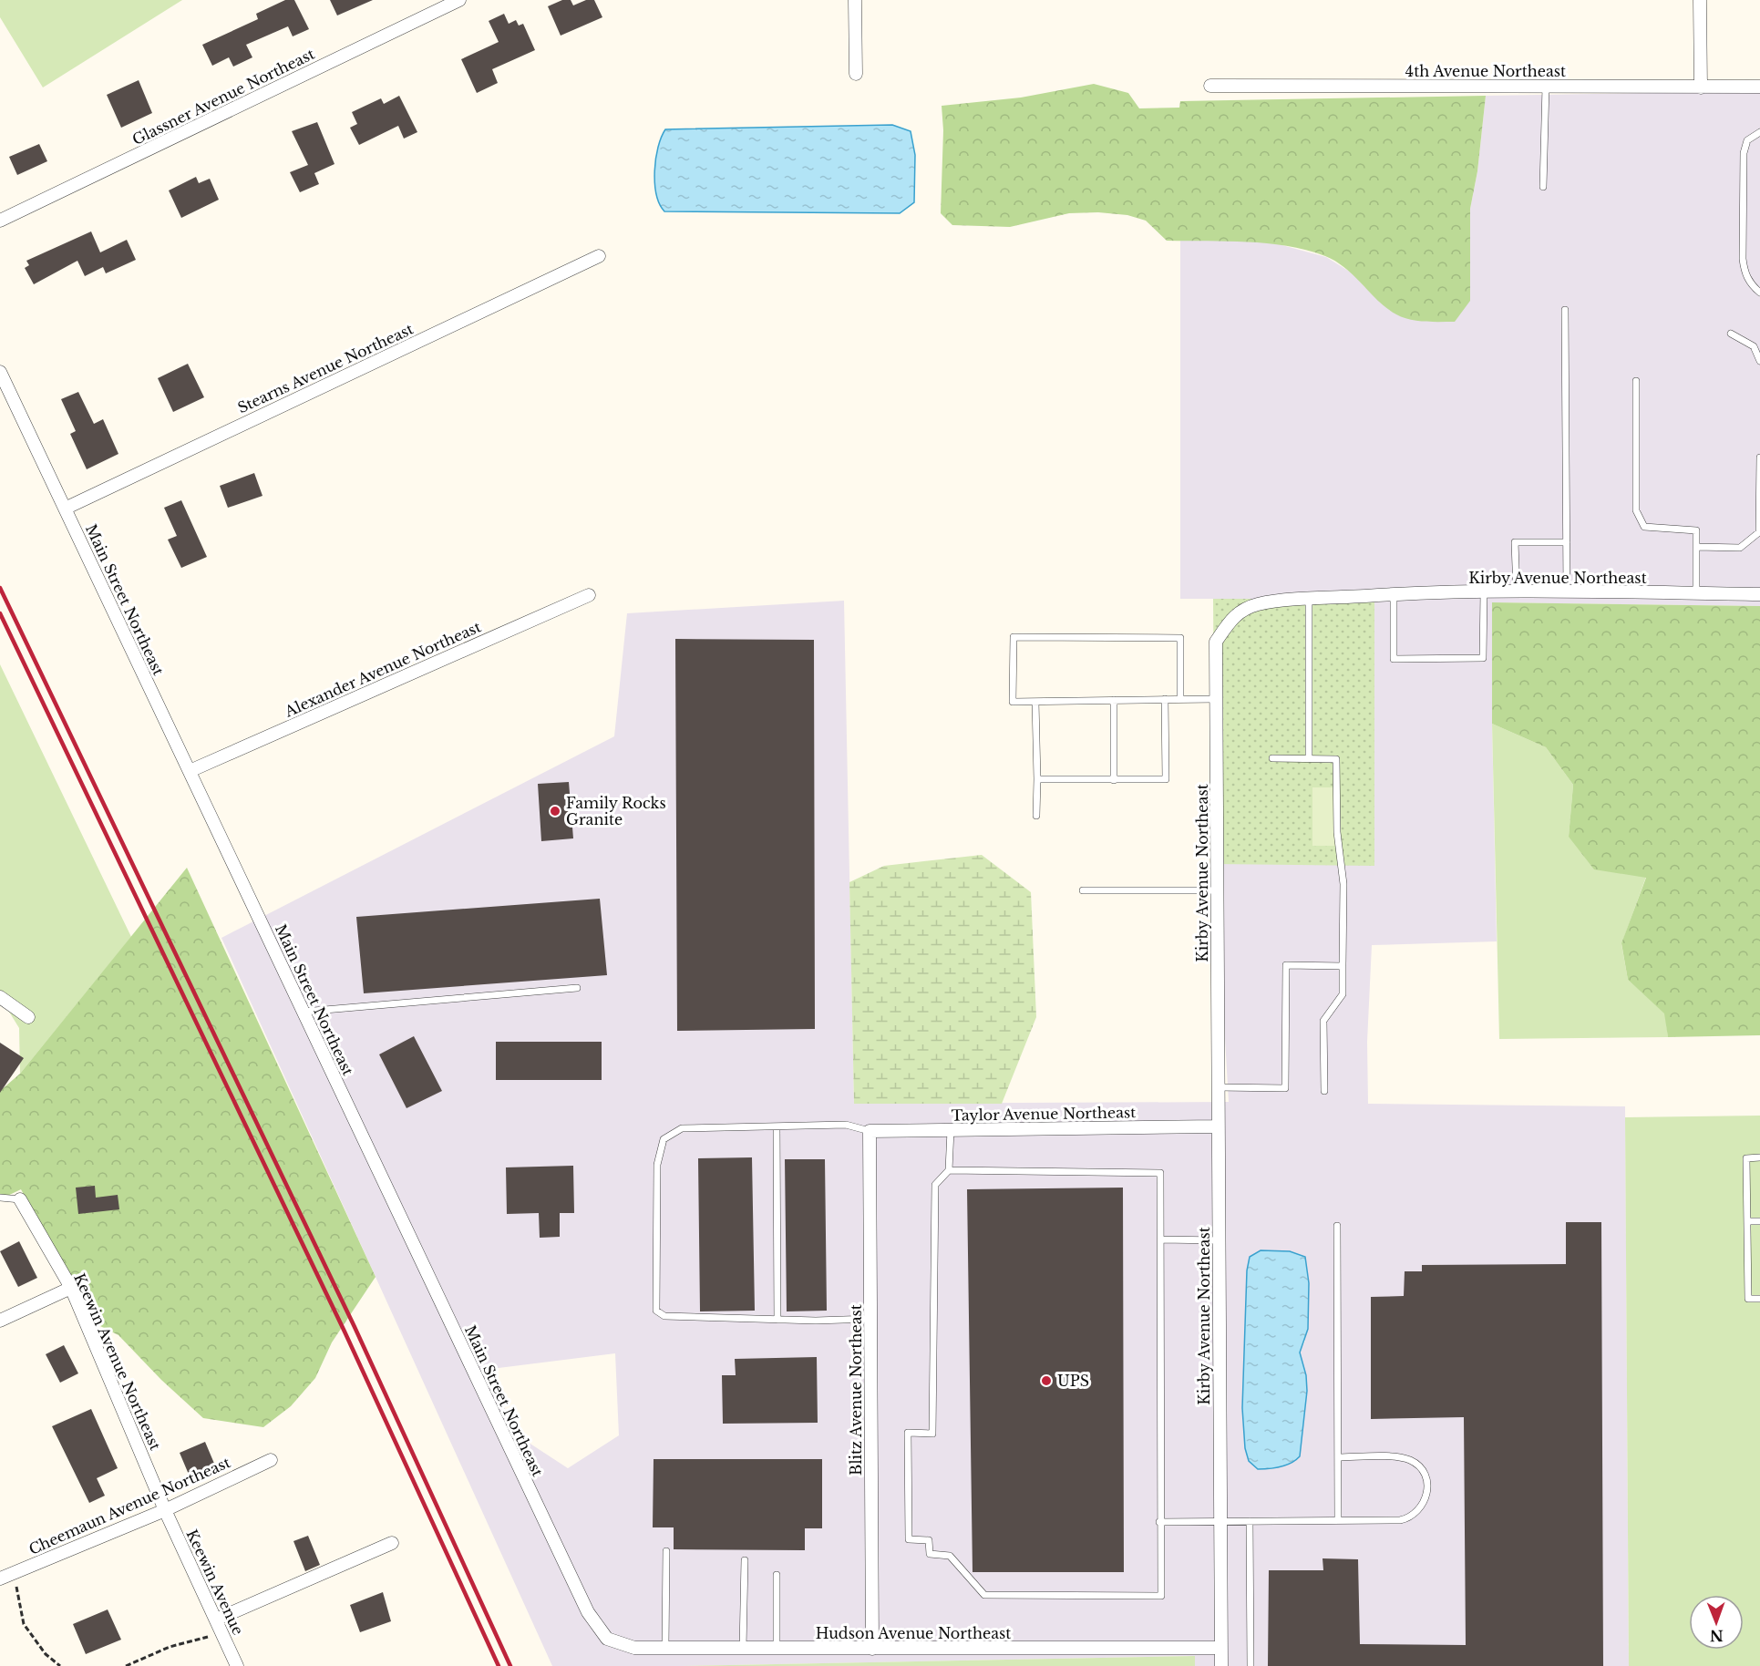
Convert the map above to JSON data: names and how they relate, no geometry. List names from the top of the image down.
{
  "streets": {
    "street": [
      "4th Avenue Northeast",
      "Glassner Avenue Northeast",
      "Stearns Avenue Northeast",
      "Kirby Avenue Northeast",
      "Main Street Northeast",
      "Alexander Avenue Northeast",
      "Taylor Avenue Northeast",
      "Keewin Avenue Northeast",
      "Blitz Avenue Northeast",
      "Cheemaun Avenue Northeast",
      "Keewin Avenue",
      "Hudson Avenue Northeast"
    ]
  },
  "crossings": [
    ["Stearns Avenue Northeast", "Main Street Northeast"],
    ["Kirby Avenue Northeast", "Taylor Avenue Northeast"],
    ["Kirby Avenue Northeast", "Hudson Avenue Northeast"],
    ["Main Street Northeast", "Alexander Avenue Northeast"],
    ["Main Street Northeast", "Hudson Avenue Northeast"],
    ["Taylor Avenue Northeast", "Blitz Avenue Northeast"],
    ["Keewin Avenue Northeast", "Cheemaun Avenue Northeast"],
    ["Keewin Avenue Northeast", "Keewin Avenue"],
    ["Blitz Avenue Northeast", "Hudson Avenue Northeast"],
    ["Cheemaun Avenue Northeast", "Keewin Avenue"]
  ],
  "places": ["Family Rocks Granite", "UPS"],
  "north": "bottom"
}
